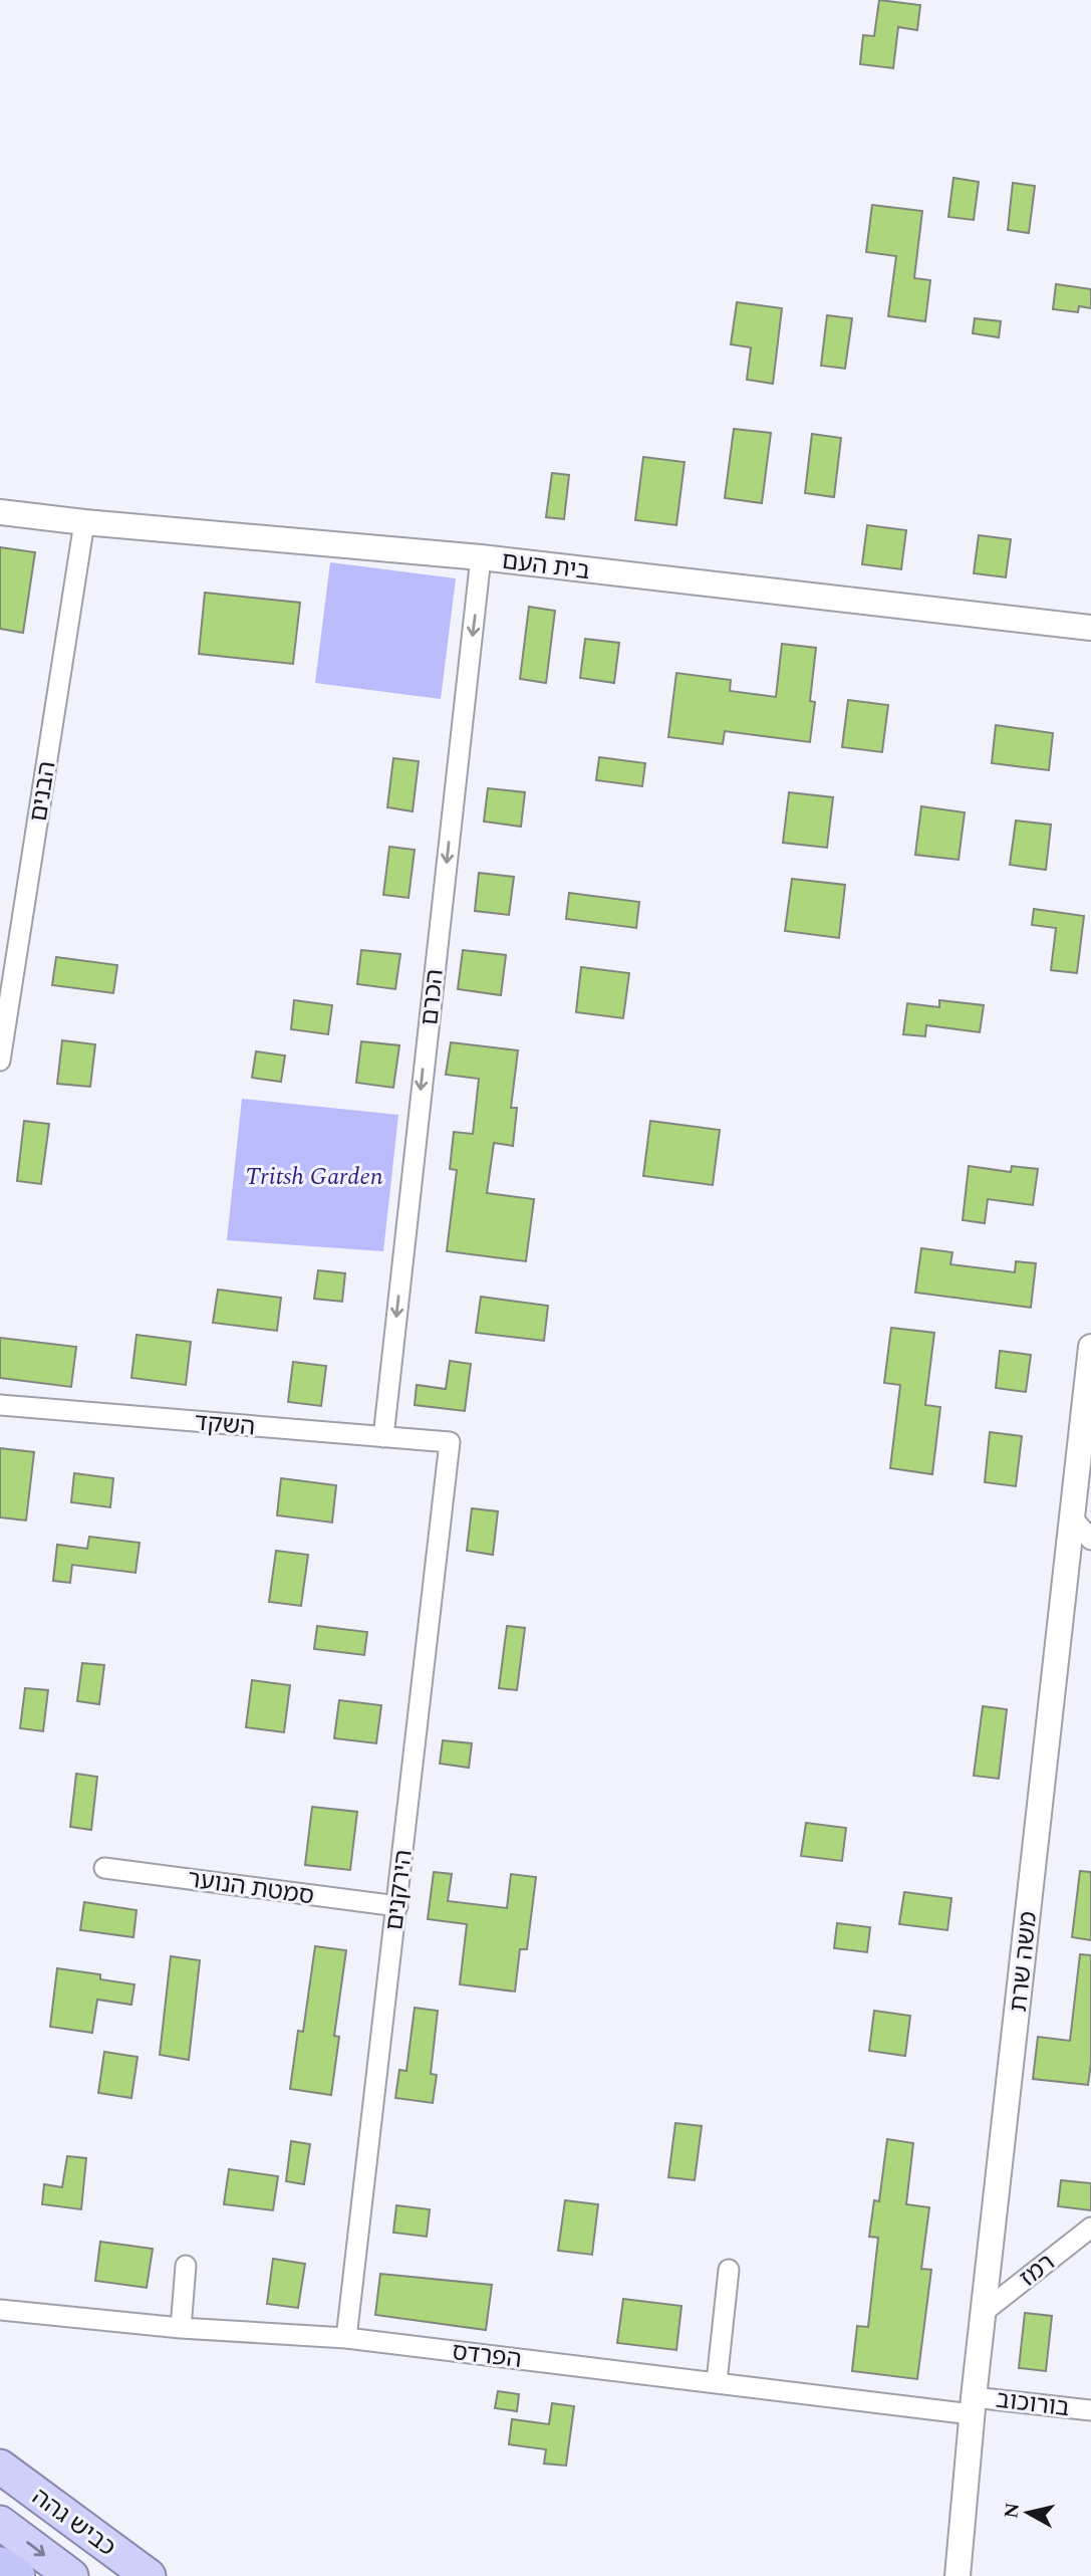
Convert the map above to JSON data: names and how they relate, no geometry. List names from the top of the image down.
{
  "streets": {
    "highway": ["כביש גהה"],
    "street": [
      "בית העם",
      "הבנים",
      "הכרם",
      "השקד",
      "סמטת הנוער",
      "הירקנים",
      "משה שרת",
      "רמז",
      "הפרדס",
      "בורוכוב"
    ]
  },
  "crossings": [
    ["בית העם", "הבנים"],
    ["בית העם", "הכרם"],
    ["הכרם", "השקד"],
    ["השקד", "הירקנים"],
    ["סמטת הנוער", "הירקנים"],
    ["הירקנים", "הפרדס"],
    ["משה שרת", "רמז"],
    ["משה שרת", "הפרדס"],
    ["משה שרת", "בורוכוב"],
    ["הפרדס", "בורוכוב"]
  ],
  "one_way": ["הכרם"],
  "parks": ["Tritsh Garden"],
  "north": "left"
}
